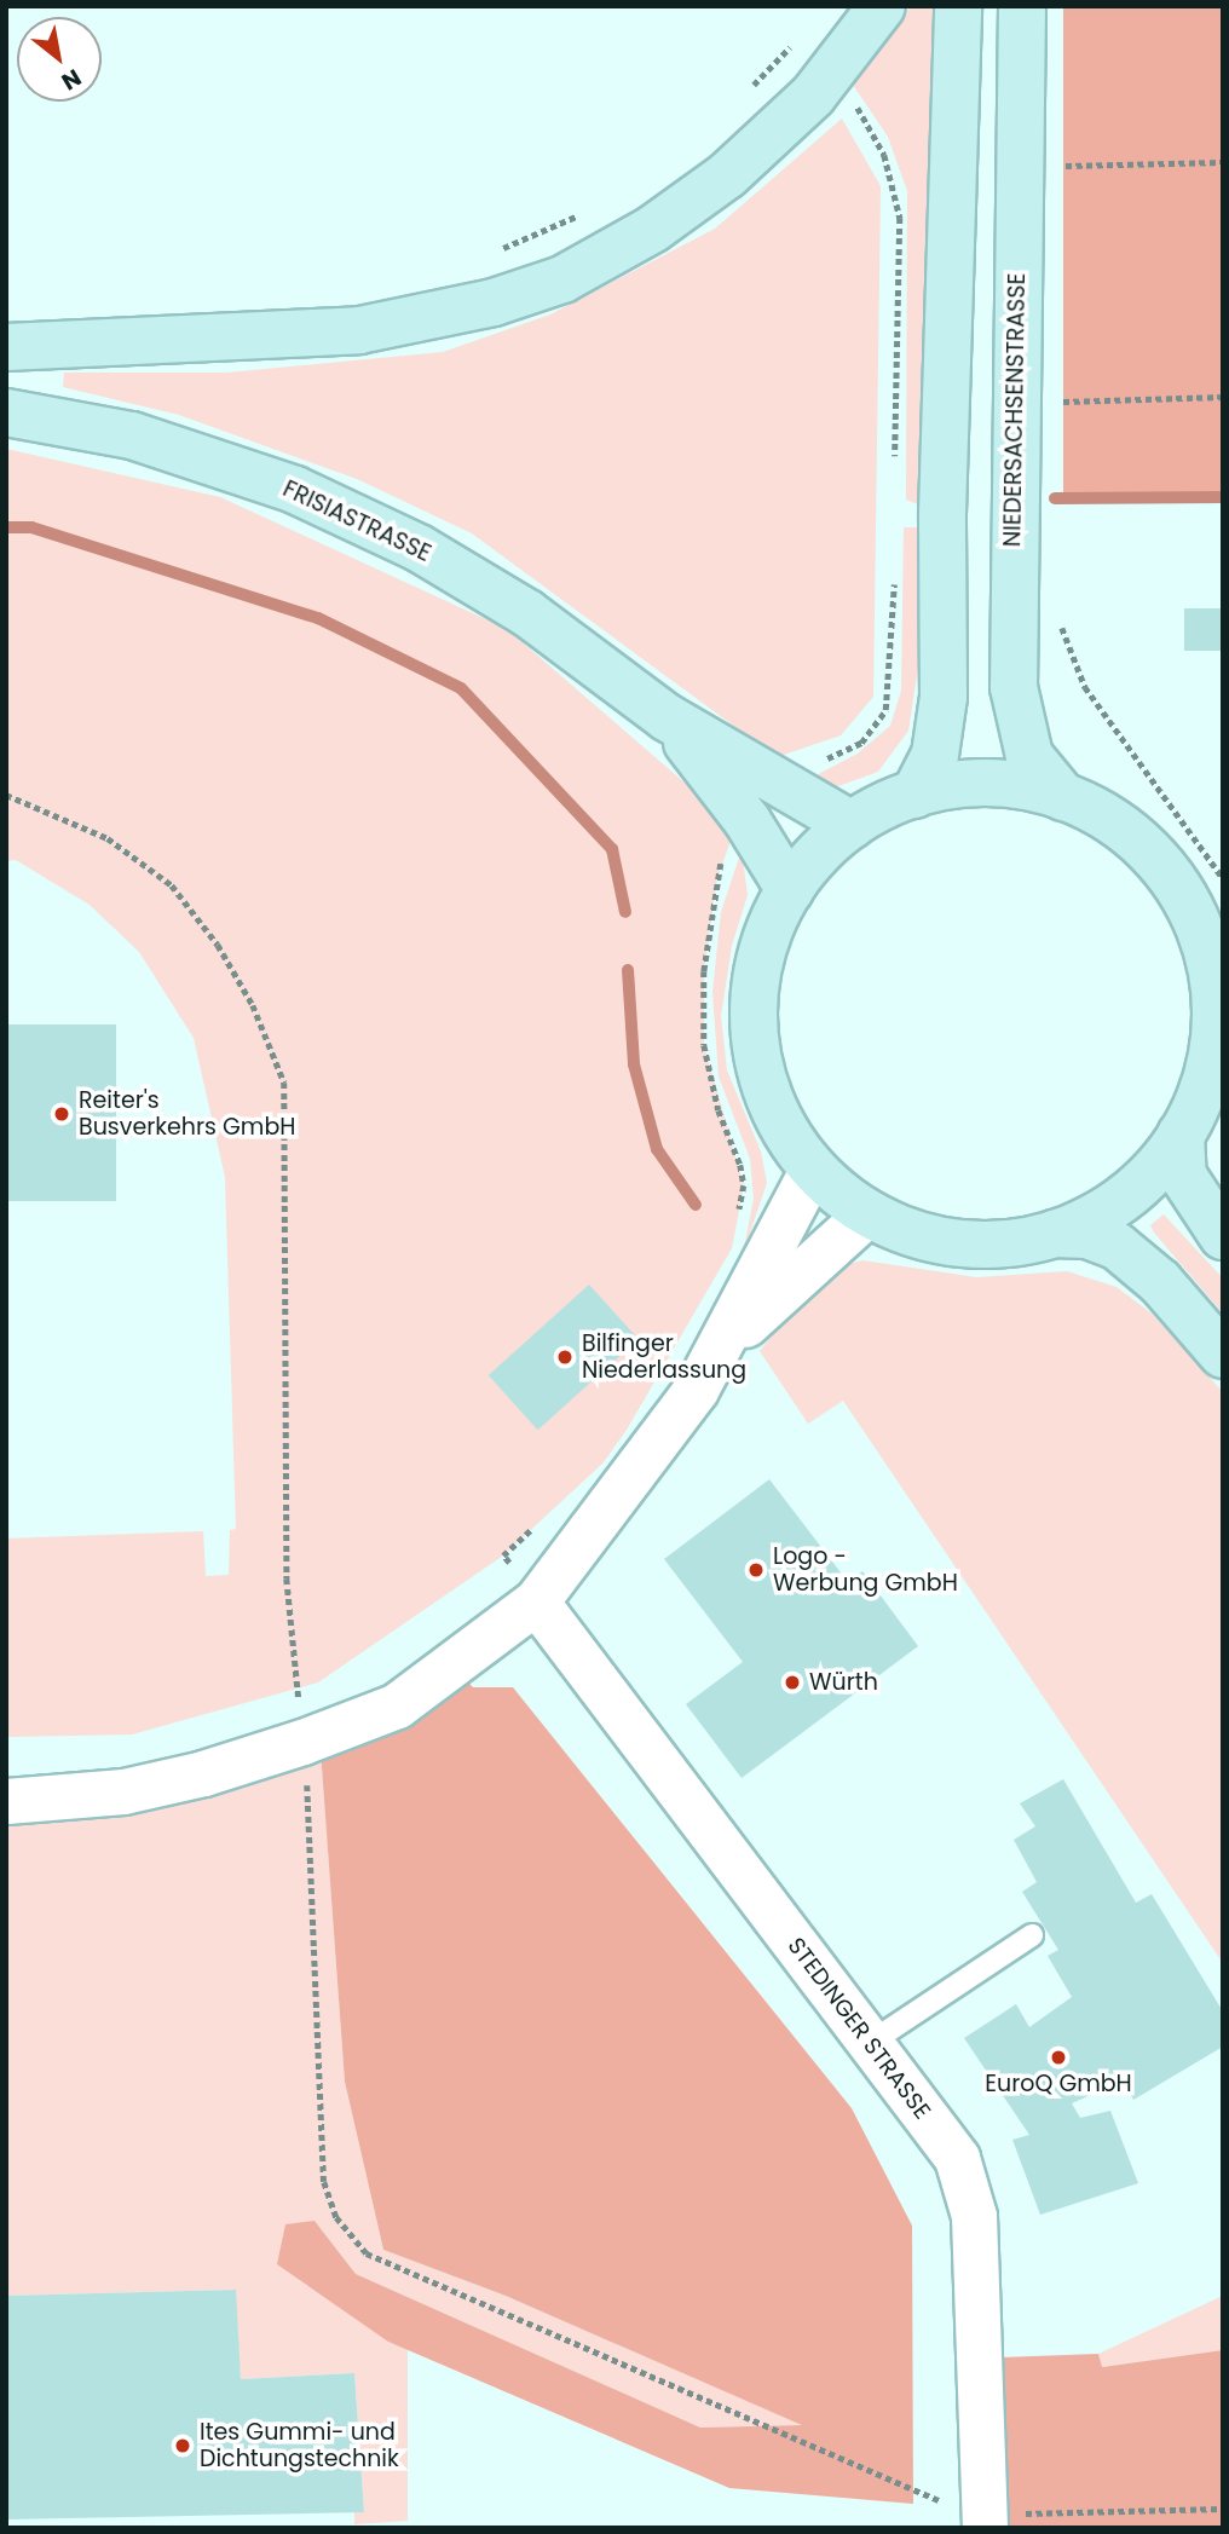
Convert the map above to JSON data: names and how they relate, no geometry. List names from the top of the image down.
{
  "streets": {
    "main road": ["NIEDERSACHSENSTRASSE", "FRISIASTRASSE"],
    "street": ["STEDINGER STRASSE"]
  },
  "crossings": [
    ["NIEDERSACHSENSTRASSE", "FRISIASTRASSE"]
  ],
  "places": [
    "Reiter's Busverkehrs GmbH",
    "Bilfinger Niederlassung",
    "Logo - Werbung GmbH",
    "Würth",
    "EuroQ GmbH",
    "Ites Gummi- und Dichtungstechnik"
  ],
  "north": "bottom right"
}
